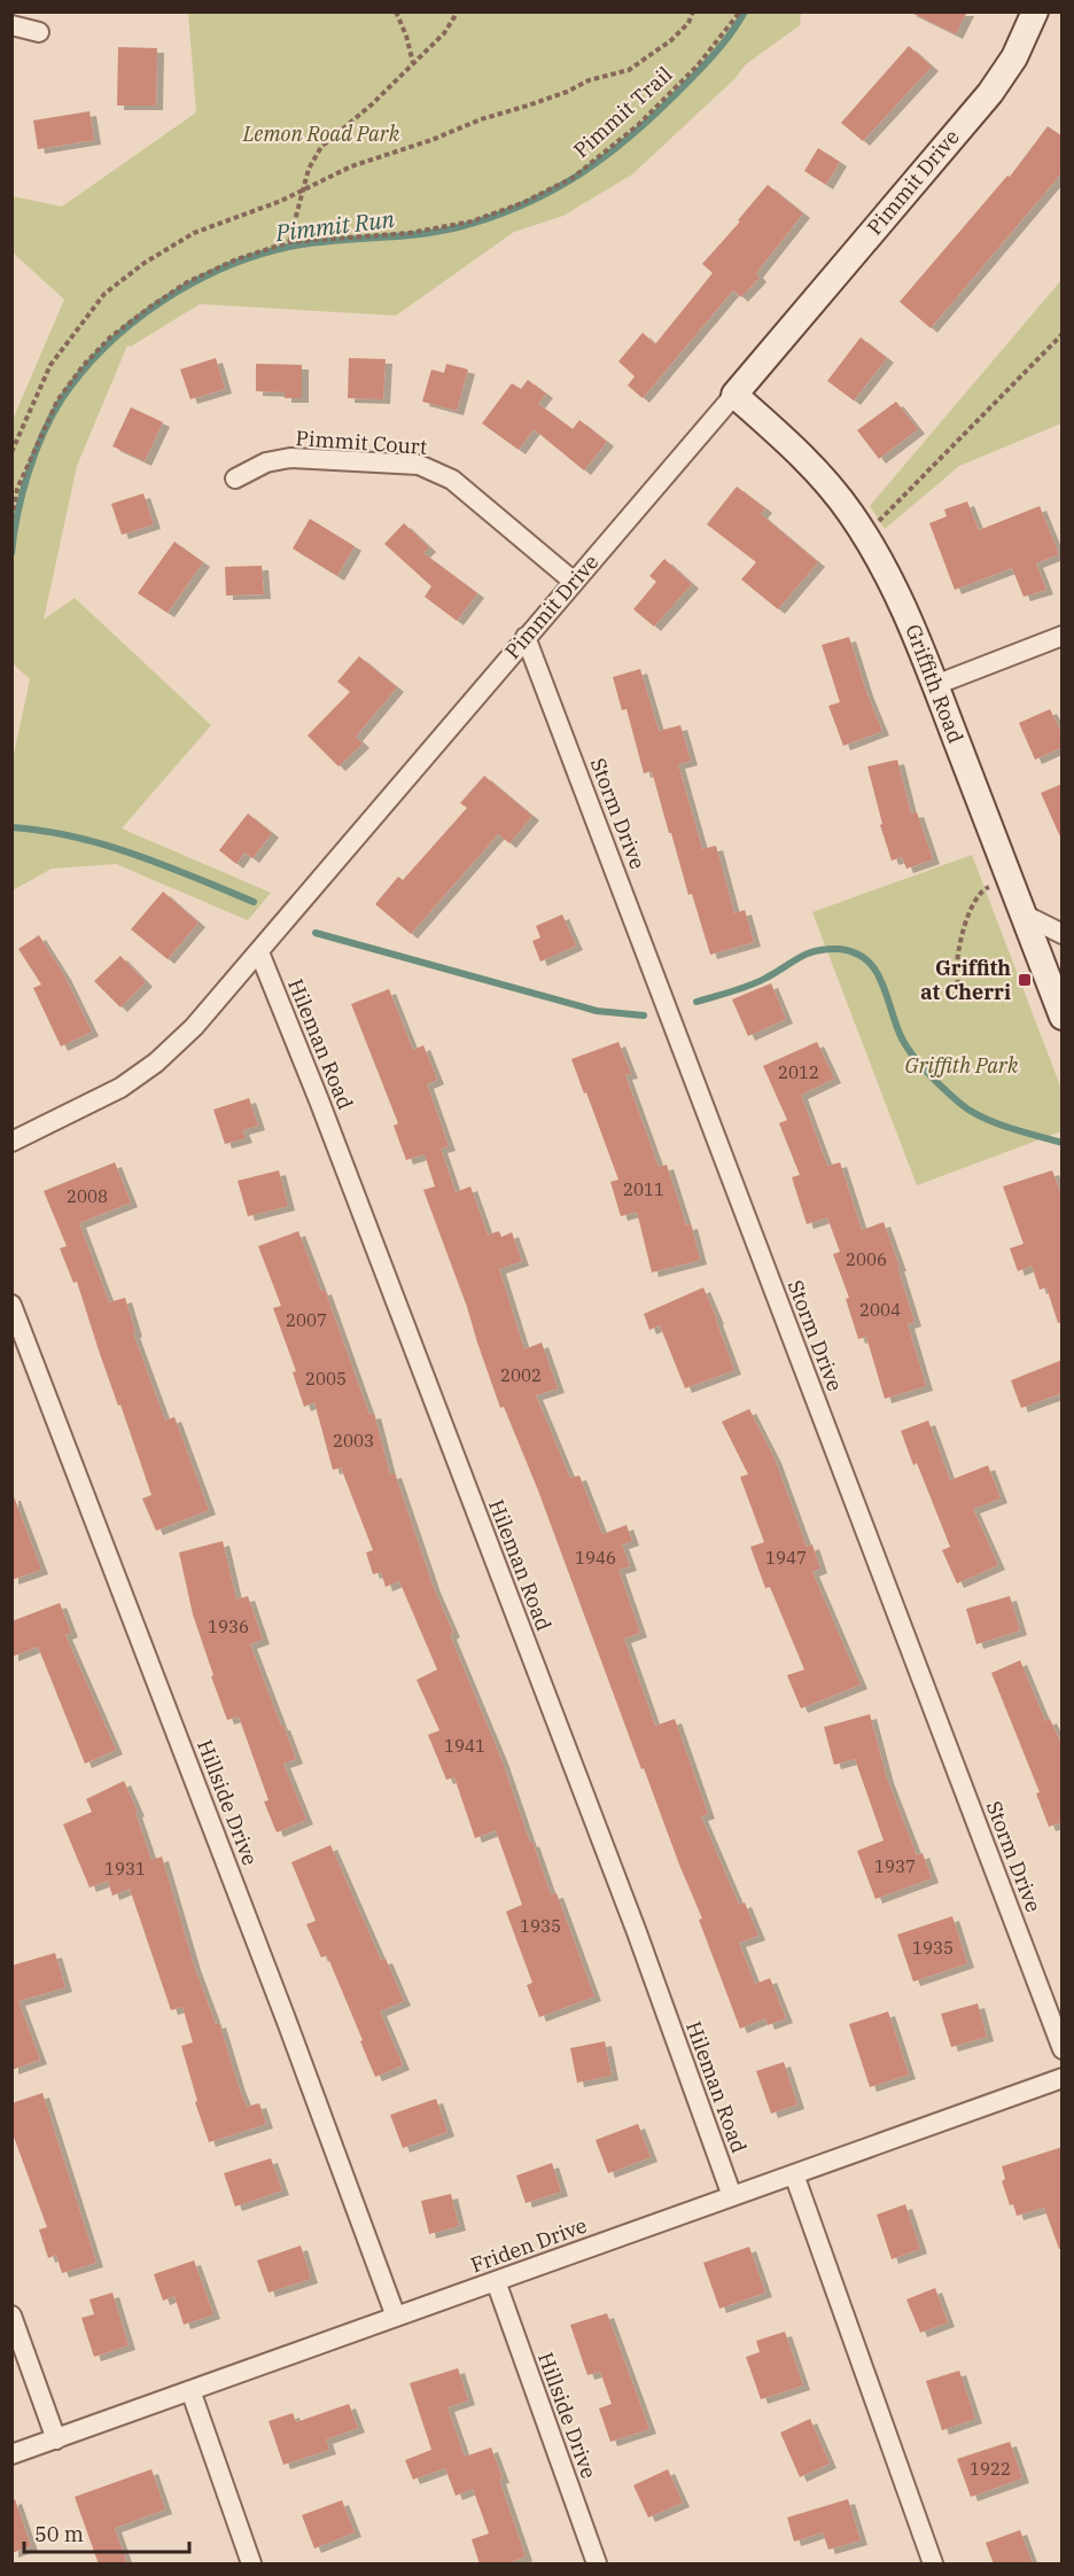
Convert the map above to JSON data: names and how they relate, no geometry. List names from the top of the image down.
{
  "streets": {
    "street": [
      "Pimmit Drive",
      "Pimmit Court",
      "Griffith Road",
      "Storm Drive",
      "Hileman Road",
      "Hillside Drive",
      "Friden Drive"
    ],
    "path": ["Pimmit Trail"]
  },
  "crossings": [
    ["Pimmit Drive", "Pimmit Court"],
    ["Pimmit Drive", "Griffith Road"],
    ["Pimmit Drive", "Storm Drive"],
    ["Pimmit Drive", "Hileman Road"],
    ["Hileman Road", "Friden Drive"],
    ["Hillside Drive", "Friden Drive"]
  ],
  "water": ["Pimmit Run"],
  "parks": ["Lemon Road Park", "Griffith Park"],
  "places": {
    "transit": ["Griffith at Cherri"]
  },
  "house_numbers": [
    "2012",
    "2011",
    "2008",
    "2006",
    "2004",
    "2007",
    "2002",
    "2005",
    "2003",
    "1946",
    "1947",
    "1936",
    "1941",
    "1937",
    "1931",
    "1935",
    "1935",
    "1922"
  ],
  "scale_bar": "50 m"
}
